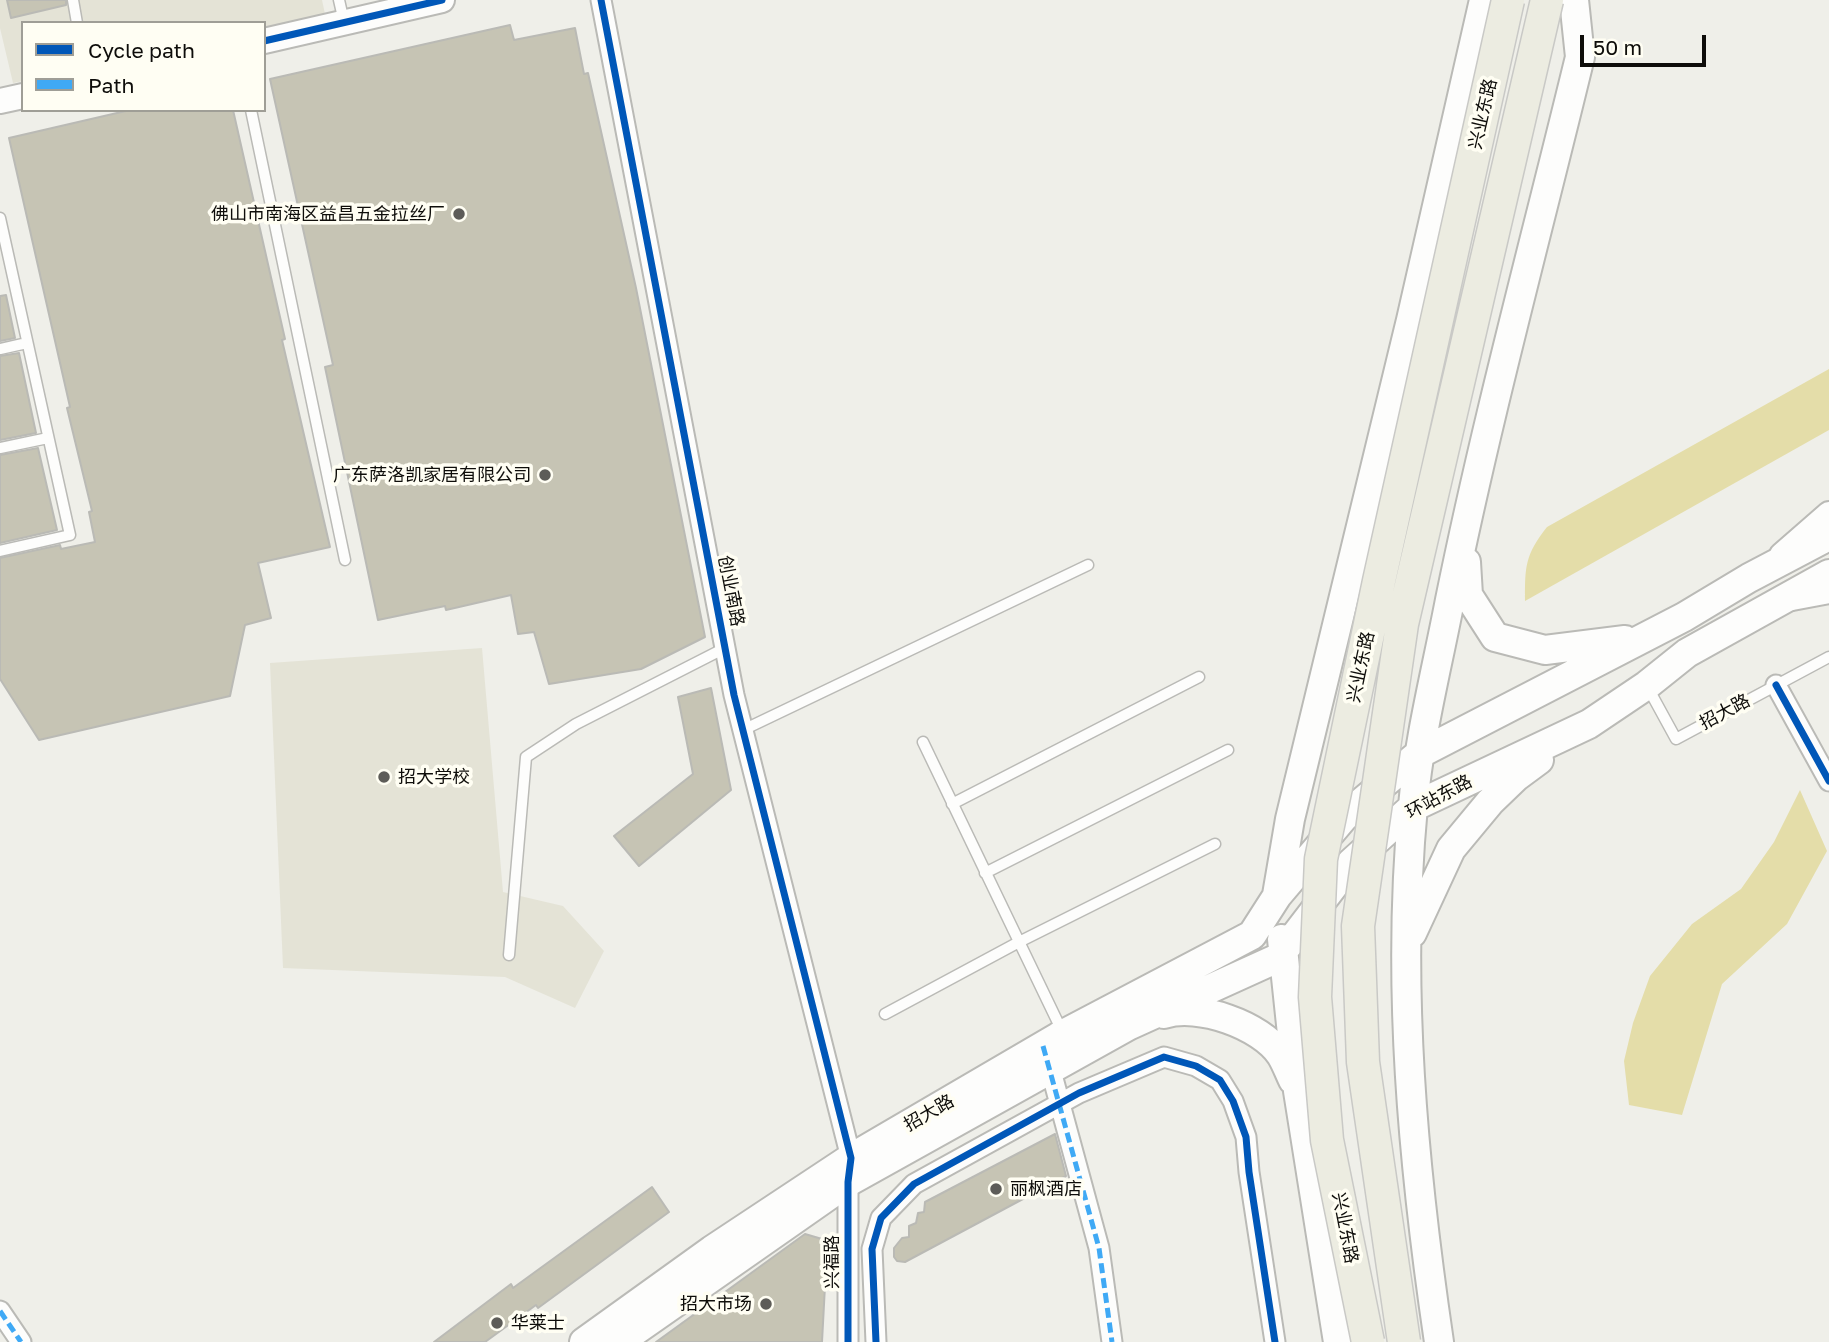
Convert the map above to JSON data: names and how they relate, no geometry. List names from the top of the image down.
{
  "streets": {
    "main road": ["兴业东路", "招大路", "环站东路"],
    "street": ["创业南路", "兴福路"]
  },
  "crossings": [
    ["创业南路", "招大路"],
    ["创业南路", "兴福路"],
    ["招大路", "环站东路"],
    ["招大路", "兴福路"]
  ],
  "places": [
    "佛山市南海区益昌五金拉丝厂",
    "广东萨洛凯家居有限公司",
    "招大学校",
    "丽枫酒店",
    "招大市场",
    "华莱士"
  ],
  "legend": ["Cycle path", "Path"],
  "scale_bar": "50 m"
}
